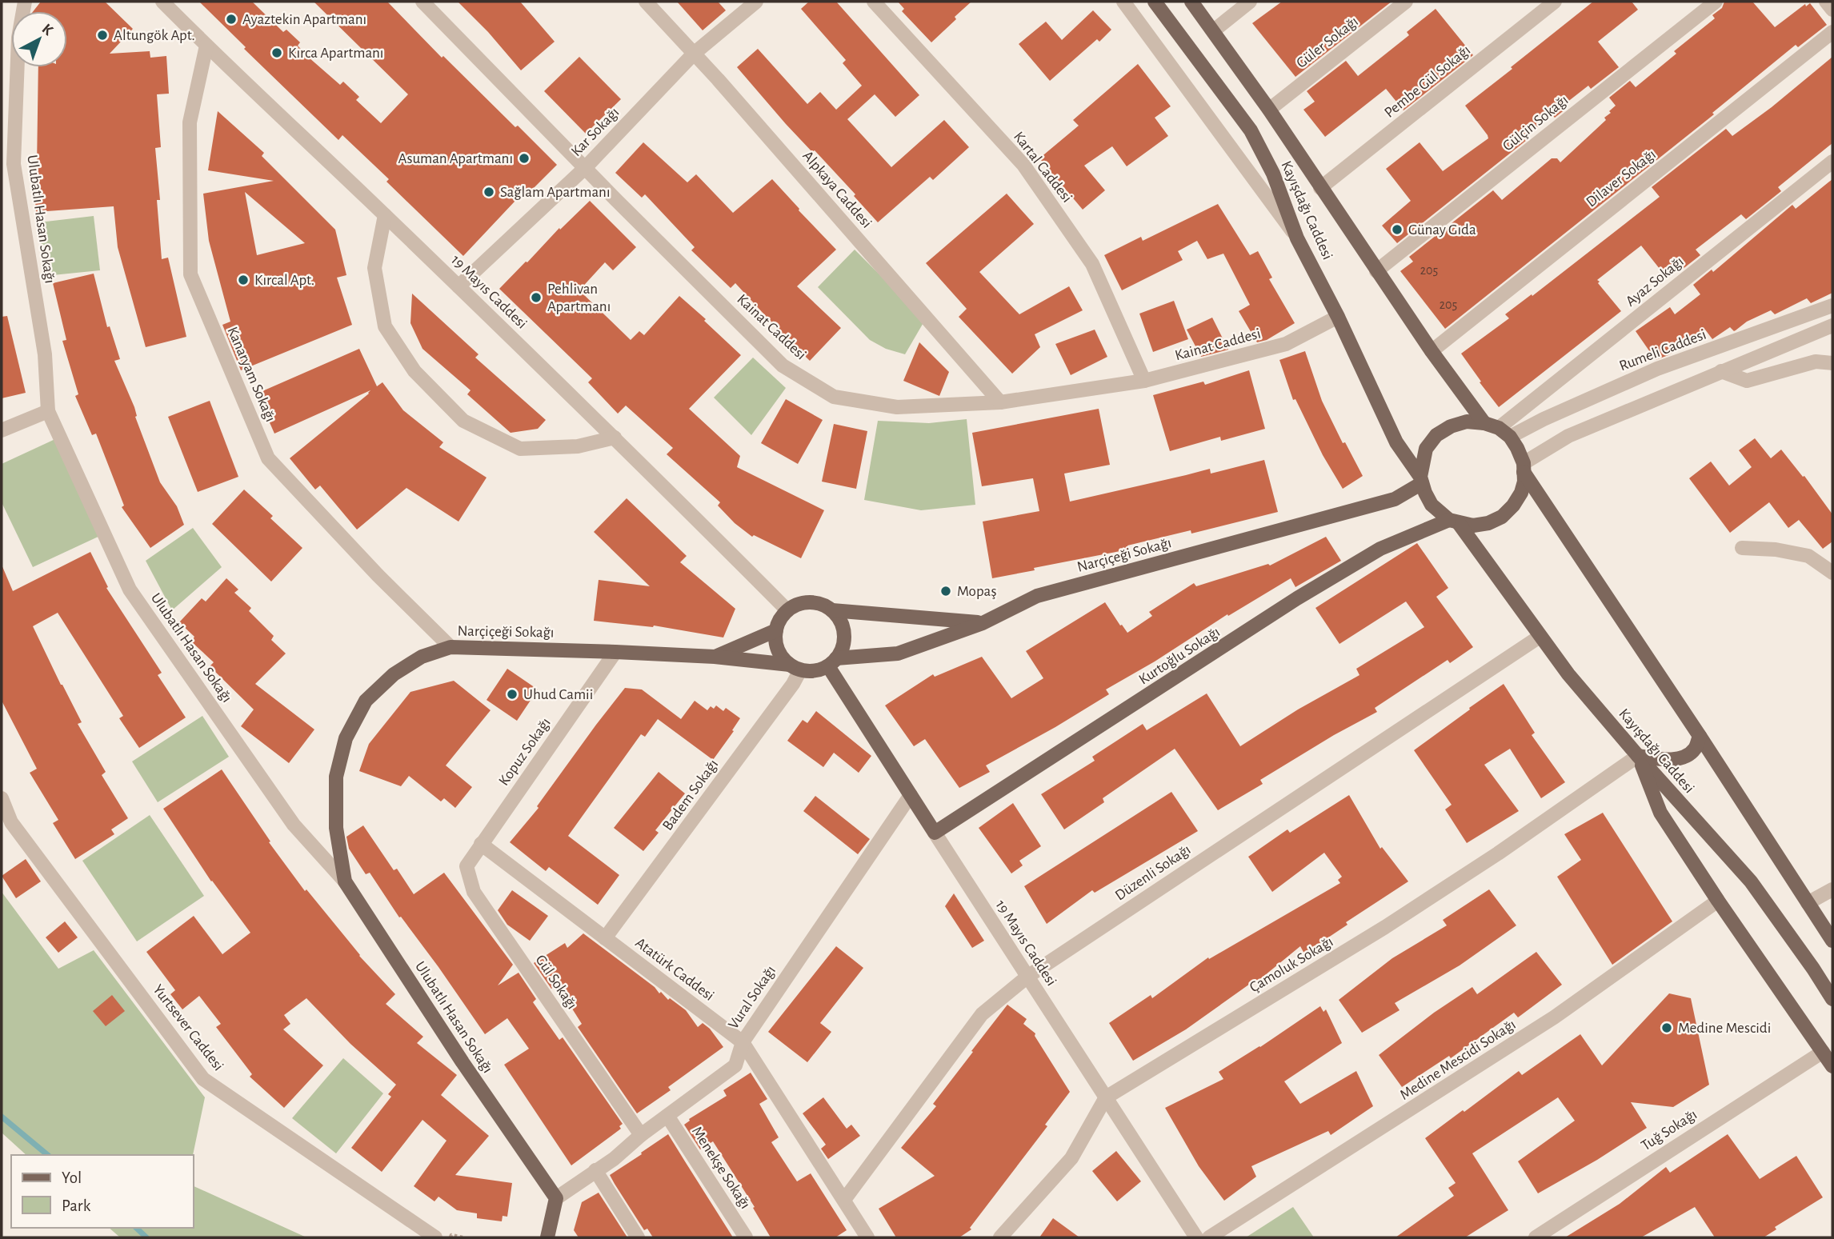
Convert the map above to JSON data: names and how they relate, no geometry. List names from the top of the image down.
{
  "streets": {
    "main road": [
      "Kayışdağı Caddesi",
      "Ulubatlı Hasan Sokağı",
      "19 Mayıs Caddesi",
      "Narçiçeği Sokağı",
      "Kurtoğlu Sokağı"
    ],
    "street": [
      "Güler Sokağı",
      "Pembe Gül Sokağı",
      "Gülçin Sokağı",
      "Kar Sokağı",
      "Kartal Caddesi",
      "Dilaver Sokağı",
      "Alpkaya Caddesi",
      "Ayaz Sokağı",
      "Kainat Caddesi",
      "Rumeli Caddesi",
      "Kanaryam Sokağı",
      "Kopuz Sokağı",
      "Badem Sokağı",
      "Düzenli Sokağı",
      "Çamoluk Sokağı",
      "Atatürk Caddesi",
      "Gül Sokağı",
      "Vural Sokağı",
      "Yurtsever Caddesi",
      "Medine Mescidi Sokağı",
      "Tuğ Sokağı",
      "Menekşe Sokağı"
    ]
  },
  "crossings": [
    ["Güler Sokağı", "Kayışdağı Caddesi"],
    ["Pembe Gül Sokağı", "Kayışdağı Caddesi"],
    ["Gülçin Sokağı", "Kayışdağı Caddesi"],
    ["Kar Sokağı", "Alpkaya Caddesi"],
    ["Kar Sokağı", "19 Mayıs Caddesi"],
    ["Kar Sokağı", "Kainat Caddesi"],
    ["Kartal Caddesi", "Kainat Caddesi"],
    ["Dilaver Sokağı", "Kayışdağı Caddesi"],
    ["Alpkaya Caddesi", "Kainat Caddesi"],
    ["Kayışdağı Caddesi", "Ayaz Sokağı"],
    ["Kayışdağı Caddesi", "Kainat Caddesi"],
    ["Kayışdağı Caddesi", "Rumeli Caddesi"],
    ["Kayışdağı Caddesi", "Narçiçeği Sokağı"],
    ["Kayışdağı Caddesi", "Kurtoğlu Sokağı"],
    ["Kayışdağı Caddesi", "Düzenli Sokağı"],
    ["Kayışdağı Caddesi", "Çamoluk Sokağı"],
    ["Ulubatlı Hasan Sokağı", "Narçiçeği Sokağı"],
    ["Ulubatlı Hasan Sokağı", "Vural Sokağı"],
    ["Ayaz Sokağı", "Rumeli Caddesi"],
    ["Ayaz Sokağı", "Narçiçeği Sokağı"],
    ["Ayaz Sokağı", "Kurtoğlu Sokağı"],
    ["19 Mayıs Caddesi", "Kanaryam Sokağı"],
    ["19 Mayıs Caddesi", "Narçiçeği Sokağı"],
    ["19 Mayıs Caddesi", "Kurtoğlu Sokağı"],
    ["19 Mayıs Caddesi", "Badem Sokağı"],
    ["19 Mayıs Caddesi", "Düzenli Sokağı"],
    ["19 Mayıs Caddesi", "Çamoluk Sokağı"],
    ["19 Mayıs Caddesi", "Vural Sokağı"],
    ["Rumeli Caddesi", "Narçiçeği Sokağı"],
    ["Rumeli Caddesi", "Kurtoğlu Sokağı"],
    ["Kanaryam Sokağı", "Narçiçeği Sokağı"],
    ["Narçiçeği Sokağı", "Kurtoğlu Sokağı"],
    ["Narçiçeği Sokağı", "Kopuz Sokağı"],
    ["Narçiçeği Sokağı", "Badem Sokağı"],
    ["Kopuz Sokağı", "Atatürk Caddesi"],
    ["Kopuz Sokağı", "Gül Sokağı"],
    ["Badem Sokağı", "Atatürk Caddesi"],
    ["Düzenli Sokağı", "Atatürk Caddesi"],
    ["Atatürk Caddesi", "Gül Sokağı"],
    ["Atatürk Caddesi", "Vural Sokağı"],
    ["Gül Sokağı", "Vural Sokağı"],
    ["Vural Sokağı", "Menekşe Sokağı"]
  ],
  "places": [
    "Ayaztekin Apartmanı",
    "Altungök Apt.",
    "Kırca Apartmanı",
    "Asuman Apartmanı",
    "Sağlam Apartmanı",
    "Günay Gıda",
    "Kırcal Apt.",
    "Pehlivan Apartmanı",
    "Mopaş",
    "Uhud Camii",
    "Medine Mescidi"
  ],
  "house_numbers": ["205", "205"],
  "legend": ["Yol", "Park"],
  "north": "top right"
}
